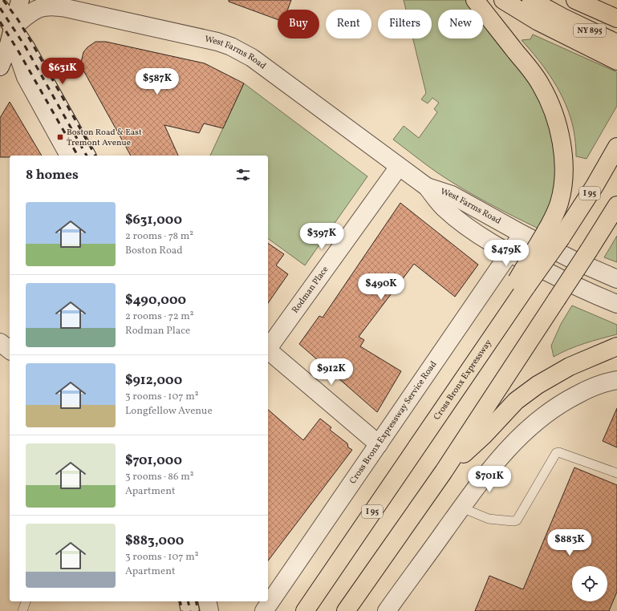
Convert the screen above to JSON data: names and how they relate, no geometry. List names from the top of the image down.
{
  "streets": {
    "main road": ["NY 895", "I 95", "Cross Bronx Expressway"],
    "street": ["West Farms Road", "Rodman Place", "Cross Bronx Expressway Service Road"]
  },
  "crossings": [
    ["West Farms Road", "Rodman Place"],
    ["West Farms Road", "Cross Bronx Expressway Service Road"],
    ["I 95", "Cross Bronx Expressway"]
  ],
  "places": {
    "transit": ["Boston Road & East Tremont Avenue"]
  },
  "page": {
    "chip": [
      "Buy",
      "Rent",
      "Filters",
      "New"
    ],
    "price": [
      "$631K",
      "$587K",
      "$397K",
      "$479K",
      "$490K",
      "$912K",
      "$701K",
      "$883K"
    ],
    "heading": "8 homes",
    "list": [
      {
        "name": "$631,000",
        "note": "2 rooms · 78 m² · Boston Road"
      },
      {
        "name": "$490,000",
        "note": "2 rooms · 72 m² · Rodman Place"
      },
      {
        "name": "$912,000",
        "note": "3 rooms · 107 m² · Longfellow Avenue"
      },
      {
        "name": "$701,000",
        "note": "3 rooms · 86 m² · Apartment"
      },
      {
        "name": "$883,000",
        "note": "3 rooms · 107 m² · Apartment"
      }
    ]
  }
}
